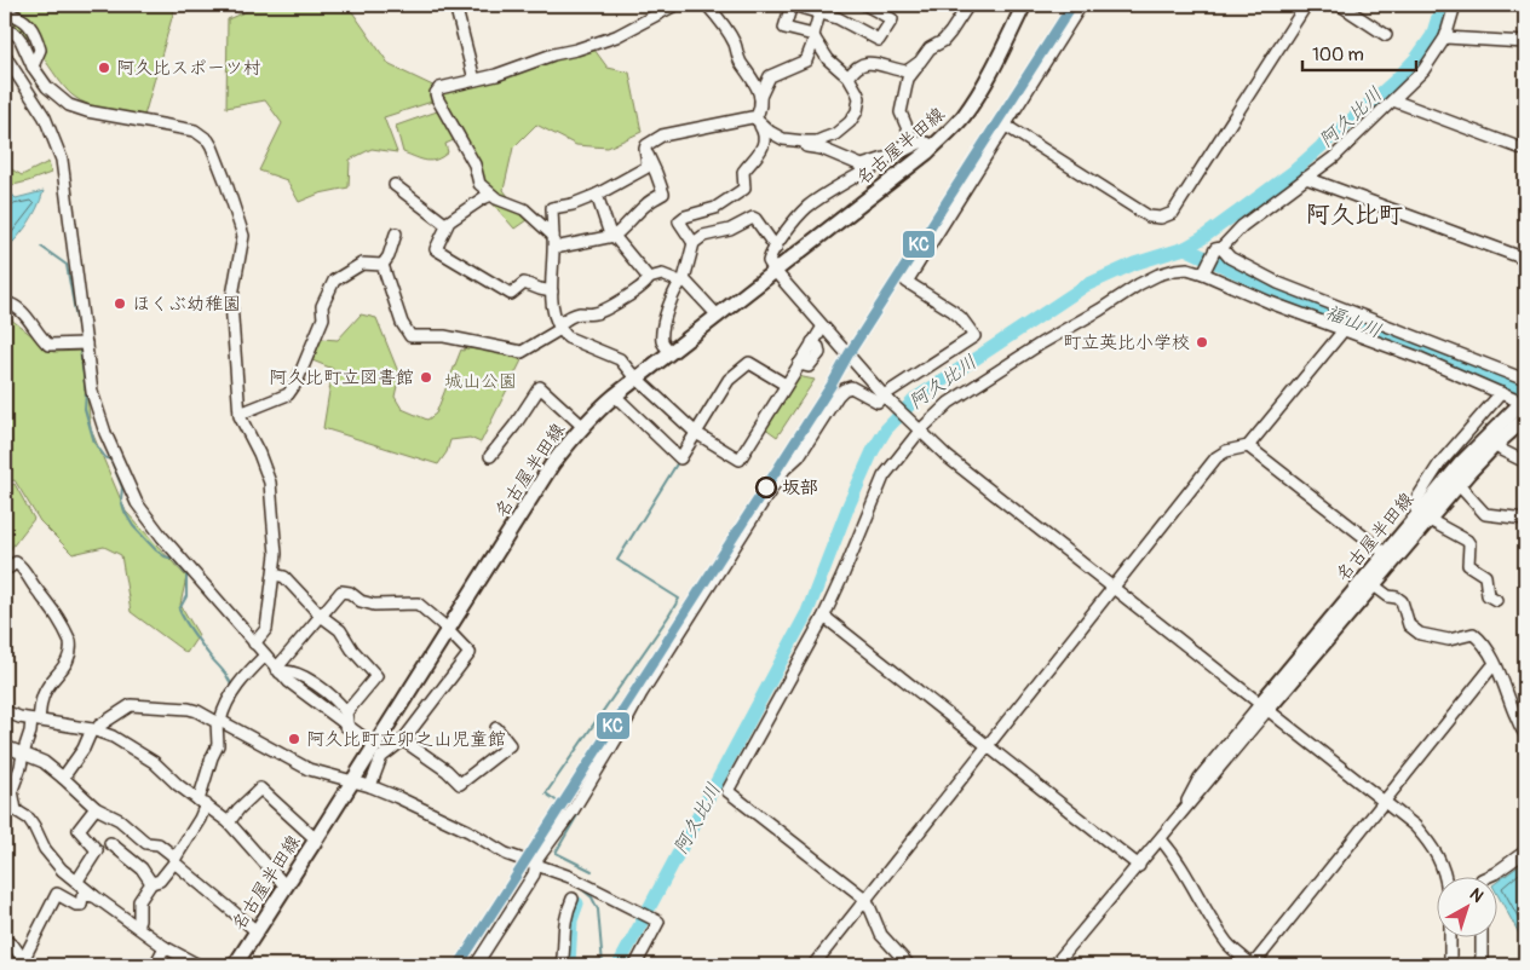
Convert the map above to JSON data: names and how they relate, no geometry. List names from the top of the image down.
{
  "streets": {
    "main road": ["名古屋半田線"]
  },
  "districts": ["阿久比町"],
  "water": ["阿久比川", "福山川"],
  "parks": ["城山公園"],
  "places": [
    "阿久比スポーツ村",
    "ほくぶ幼稚園",
    "町立英比小学校",
    "阿久比町立図書館",
    "坂部",
    "阿久比町立卯之山児童館"
  ],
  "lines": ["transit line KC"],
  "scale_bar": "100 m",
  "north": "top right"
}
